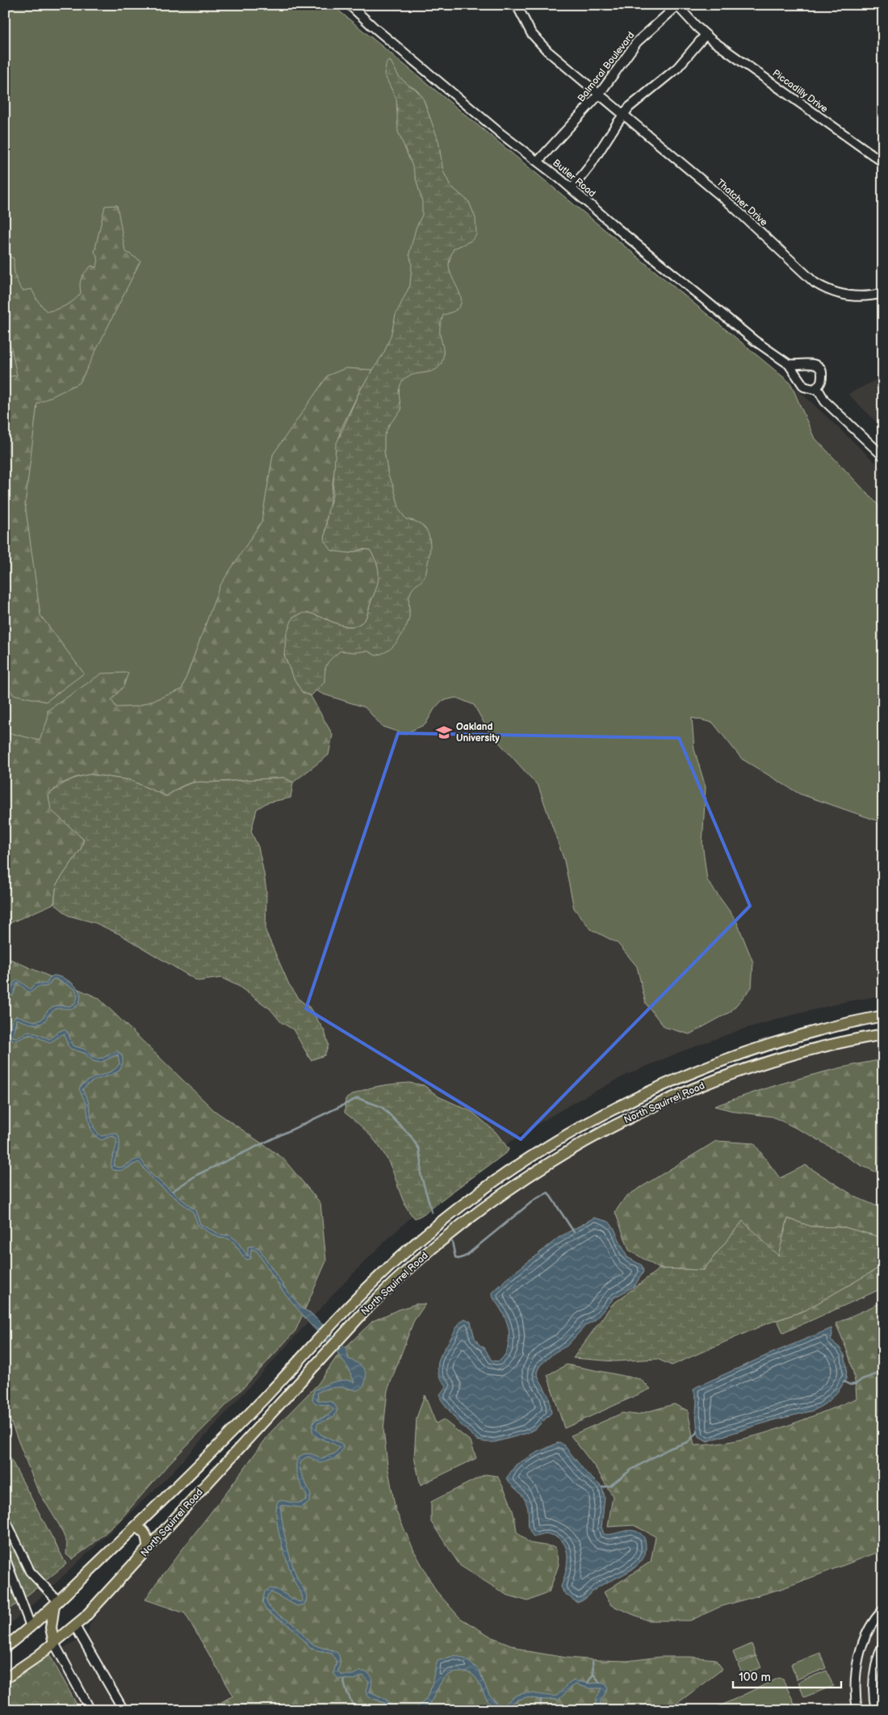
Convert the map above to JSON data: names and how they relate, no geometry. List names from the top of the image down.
{
  "streets": {
    "main road": ["North Squirrel Road"],
    "street": [
      "Balmoral Boulevard",
      "Piccadilly Drive",
      "Butler Road",
      "Thatcher Drive"
    ]
  },
  "crossings": [
    ["Balmoral Boulevard", "Piccadilly Drive"],
    ["Balmoral Boulevard", "Butler Road"],
    ["Balmoral Boulevard", "Thatcher Drive"]
  ],
  "places": {
    "school or university": ["Oakland University"]
  },
  "scale_bar": "100 m"
}
